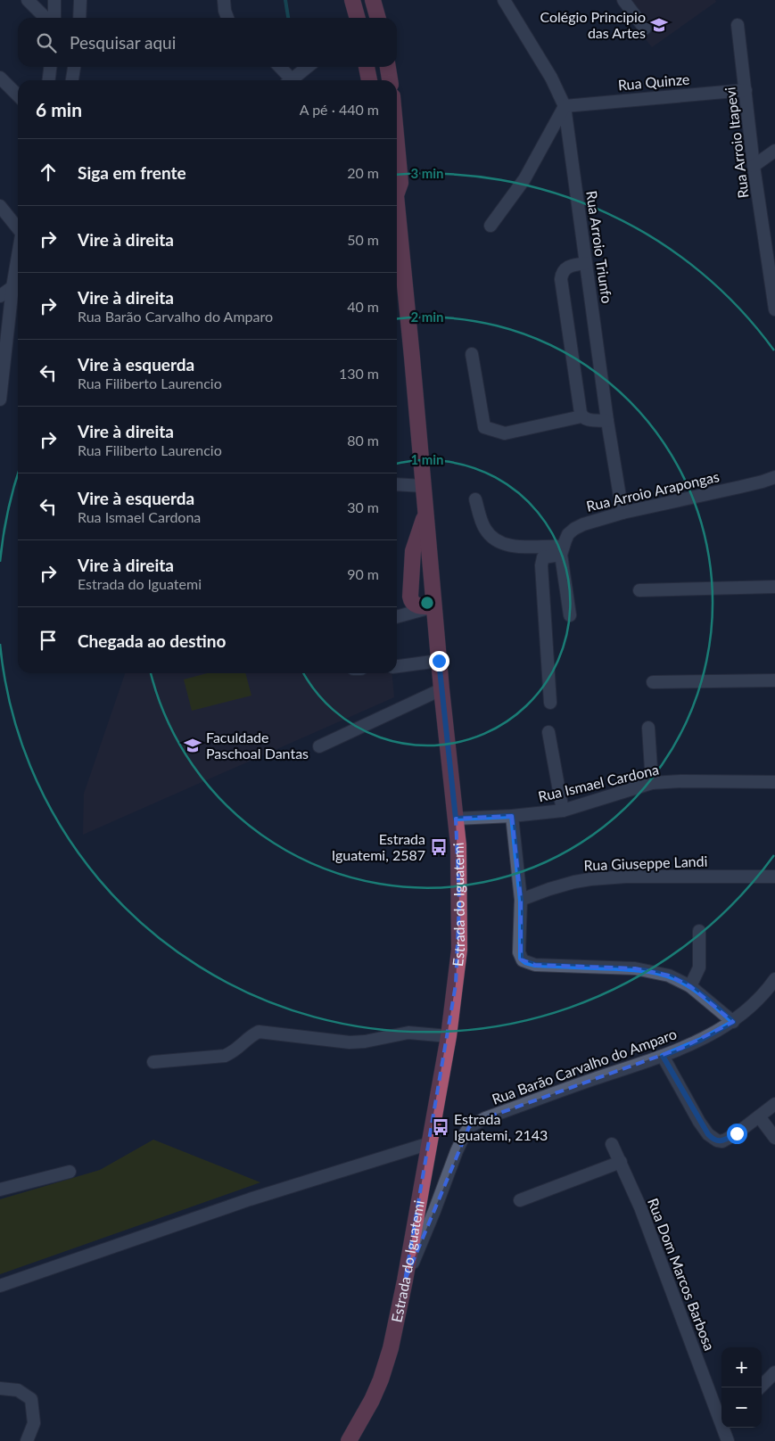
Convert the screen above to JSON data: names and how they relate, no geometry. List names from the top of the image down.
{
  "streets": {
    "main road": ["Estrada do Iguatemi"],
    "street": [
      "Rua Quinze",
      "Rua Arroio Itapevi",
      "Rua Arroio Triunfo",
      "Rua Arroio Arapongas",
      "Rua Ismael Cardona",
      "Rua Giuseppe Landi",
      "Rua Barão Carvalho do Amparo",
      "Rua Dom Marcos Barbosa"
    ]
  },
  "crossings": [
    ["Rua Quinze", "Rua Arroio Itapevi"],
    ["Rua Quinze", "Rua Arroio Triunfo"],
    ["Rua Arroio Triunfo", "Rua Arroio Arapongas"],
    ["Rua Ismael Cardona", "Estrada do Iguatemi"],
    ["Estrada do Iguatemi", "Rua Barão Carvalho do Amparo"]
  ],
  "places": {
    "school or university": ["Colégio Principio das Artes", "Faculdade Paschoal Dantas"],
    "bus stop": ["Estrada Iguatemi, 2587", "Estrada Iguatemi, 2143"]
  },
  "page": {
    "search": "Pesquisar aqui",
    "heading": ["6 min", "A pé · 440 m"],
    "list": [
      ["Siga em frente", "20 m"],
      ["Vire à direita", "50 m"],
      ["Vire à direita", "Rua Barão Carvalho do Amparo", "40 m"],
      ["Vire à esquerda", "Rua Filiberto Laurencio", "130 m"],
      ["Vire à direita", "Rua Filiberto Laurencio", "80 m"],
      ["Vire à esquerda", "Rua Ismael Cardona", "30 m"],
      ["Vire à direita", "Estrada do Iguatemi", "90 m"],
      "Chegada ao destino"
    ],
    "map_buttons": ["+", "−"]
  },
  "rings": ["3 min", "2 min", "1 min"]
}
